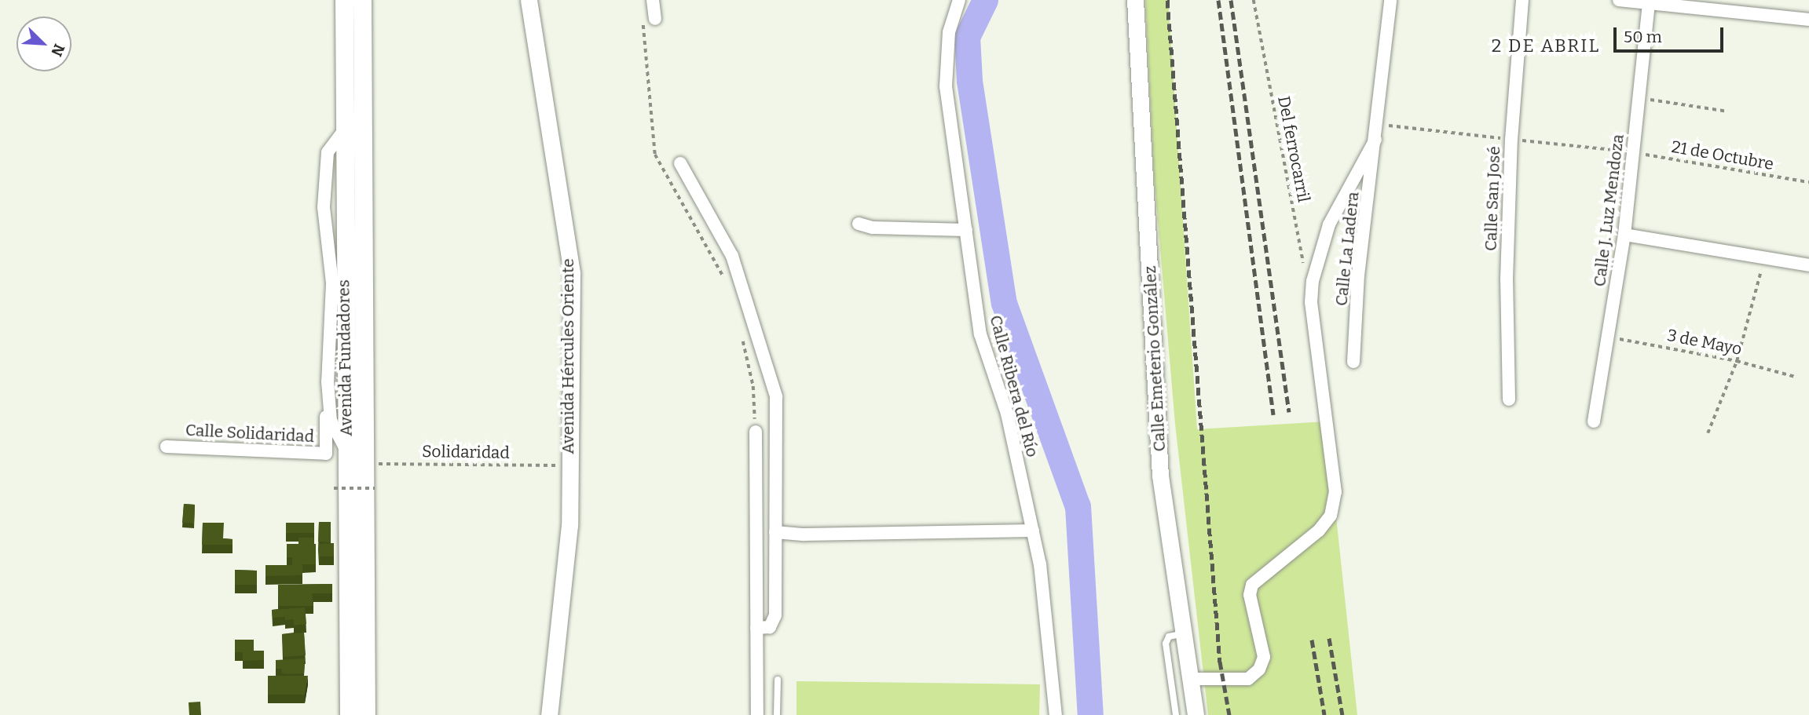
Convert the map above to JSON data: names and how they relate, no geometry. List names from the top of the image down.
{
  "streets": {
    "main road": ["Avenida Fundadores"],
    "street": [
      "Calle San José",
      "Calle J. Luz Mendoza",
      "Calle La Ladera",
      "Avenida Hércules Oriente",
      "Calle Emeterio González",
      "Calle Ribera del Río",
      "Calle Solidaridad"
    ],
    "path": [
      "Del ferrocarril",
      "21 de Octubre",
      "3 de Mayo",
      "Solidaridad"
    ]
  },
  "crossings": [
    ["21 de Octubre", "Calle J. Luz Mendoza"],
    ["Calle J. Luz Mendoza", "3 de Mayo"],
    ["Calle La Ladera", "Calle Emeterio González"],
    ["Avenida Hércules Oriente", "Solidaridad"],
    ["Avenida Fundadores", "Solidaridad"]
  ],
  "districts": ["2 DE ABRIL"],
  "scale_bar": "50 m",
  "north": "bottom right"
}
